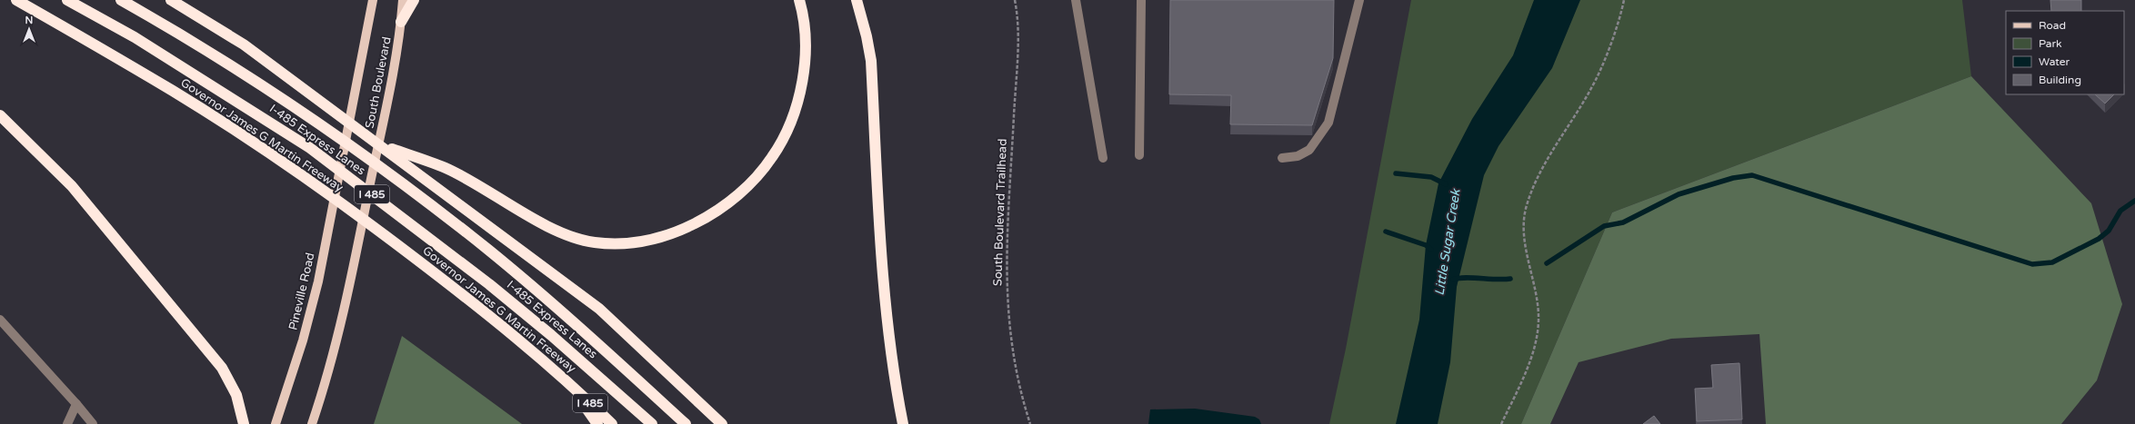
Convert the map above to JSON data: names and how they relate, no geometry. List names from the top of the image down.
{
  "streets": {
    "highway": ["Governor James G Martin Freeway", "I-485 Express Lanes", "I 485"],
    "main road": ["South Boulevard", "Pineville Road"],
    "path": ["South Boulevard Trailhead"]
  },
  "crossings": [
    ["South Boulevard", "Pineville Road"]
  ],
  "water": ["Little Sugar Creek"],
  "legend": [
    "Road",
    "Park",
    "Water",
    "Building"
  ],
  "north": "top"
}
